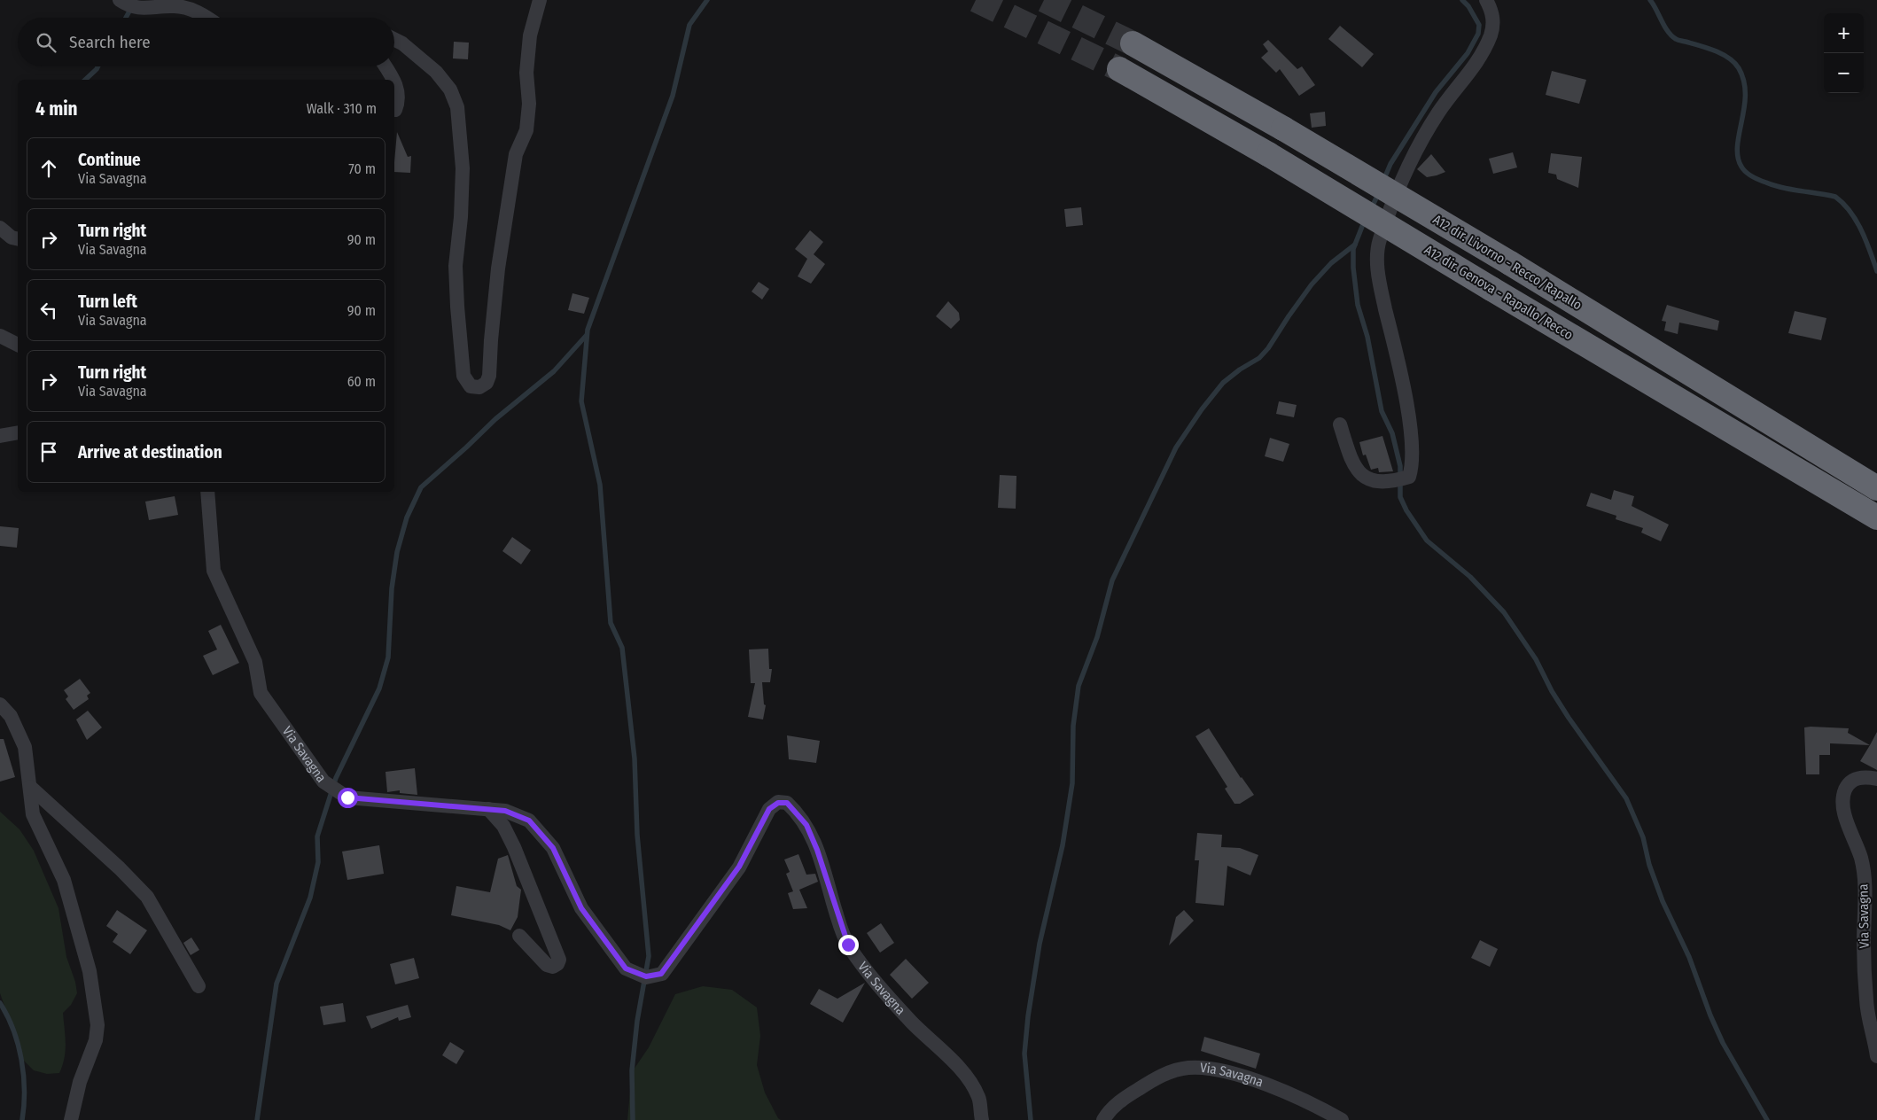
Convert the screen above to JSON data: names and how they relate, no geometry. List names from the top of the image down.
{
  "streets": {
    "highway": ["A12 dir. Livorno - Recco/Rapallo", "A12 dir. Genova - Rapallo/Recco"],
    "street": ["Via Savagna"]
  },
  "page": {
    "map_buttons": ["+", "−"],
    "search": "Search here",
    "heading": ["4 min", "Walk · 310 m"],
    "list": [
      ["Continue", "Via Savagna", "70 m"],
      ["Turn right", "Via Savagna", "90 m"],
      ["Turn left", "Via Savagna", "90 m"],
      ["Turn right", "Via Savagna", "60 m"],
      "Arrive at destination"
    ]
  }
}
